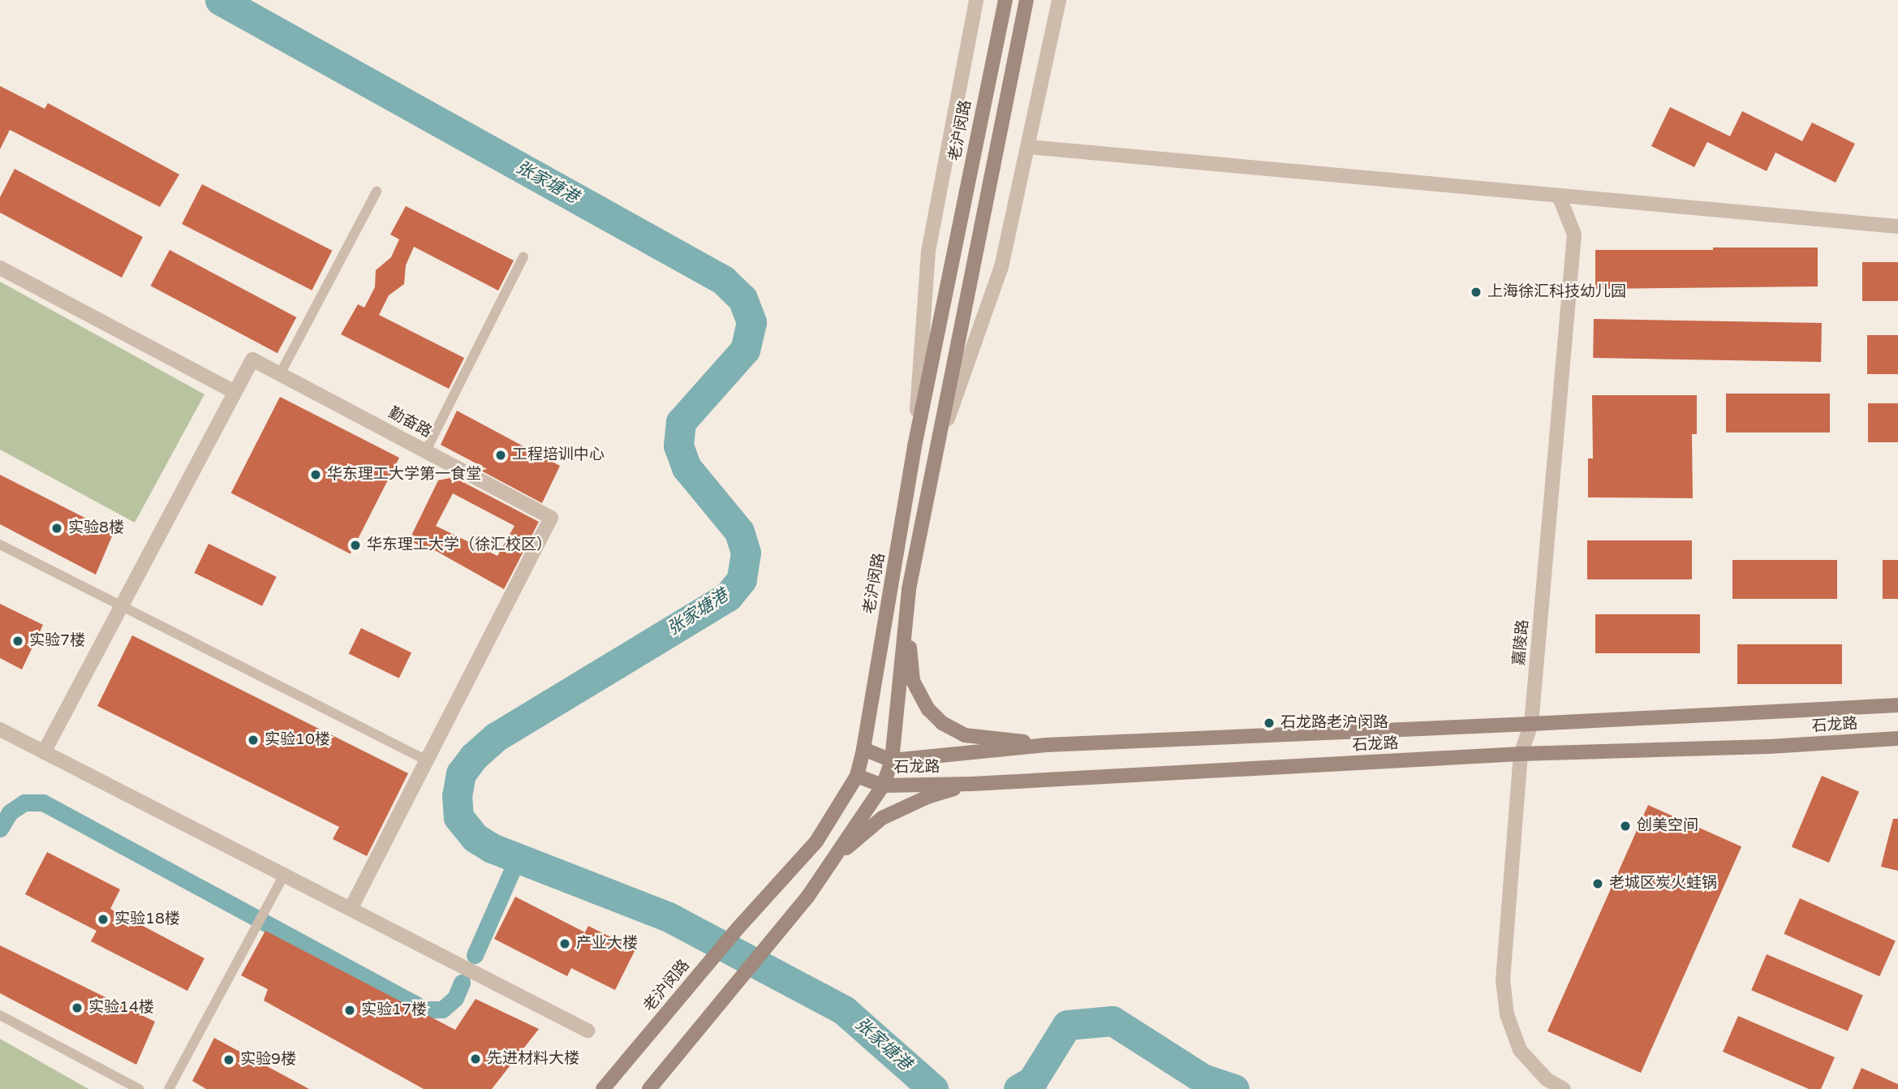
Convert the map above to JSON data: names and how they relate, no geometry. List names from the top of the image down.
{
  "streets": {
    "main road": ["老沪闵路", "石龙路"],
    "street": ["勤奋路", "嘉陵路"]
  },
  "crossings": [
    ["老沪闵路", "石龙路"],
    ["嘉陵路", "石龙路"]
  ],
  "water": ["张家塘港"],
  "places": [
    "上海徐汇科技幼儿园",
    "工程培训中心",
    "华东理工大学第一食堂",
    "实验8楼",
    "华东理工大学（徐汇校区）",
    "实验7楼",
    "石龙路老沪闵路",
    "实验10楼",
    "创美空间",
    "老城区炭火蛙锅",
    "实验18楼",
    "产业大楼",
    "实验14楼",
    "实验17楼",
    "先进材料大楼",
    "实验9楼"
  ]
}
